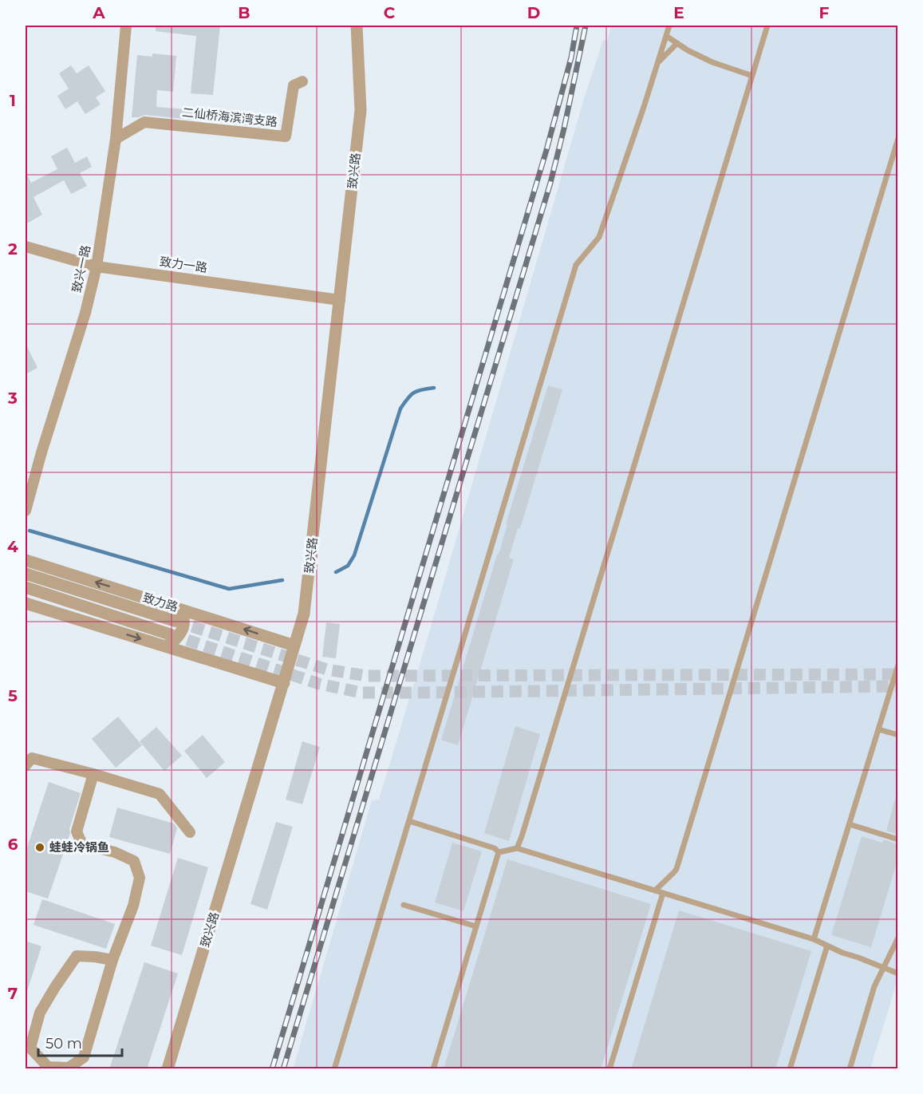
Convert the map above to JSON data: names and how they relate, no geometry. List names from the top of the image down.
{
  "streets": {
    "street": [
      "二仙桥海滨湾支路",
      "致兴路",
      "致力一路",
      "致兴一路",
      "致力路"
    ]
  },
  "crossings": [
    ["二仙桥海滨湾支路", "致兴一路"],
    ["致兴路", "致力一路"],
    ["致兴路", "致力路"],
    ["致力一路", "致兴一路"]
  ],
  "places": ["蛙蛙冷锅鱼"],
  "scale_bar": "50 m",
  "grid": {
    "columns": [
      "A",
      "B",
      "C",
      "D",
      "E",
      "F"
    ],
    "rows": [
      "1",
      "2",
      "3",
      "4",
      "5",
      "6",
      "7"
    ]
  }
}
